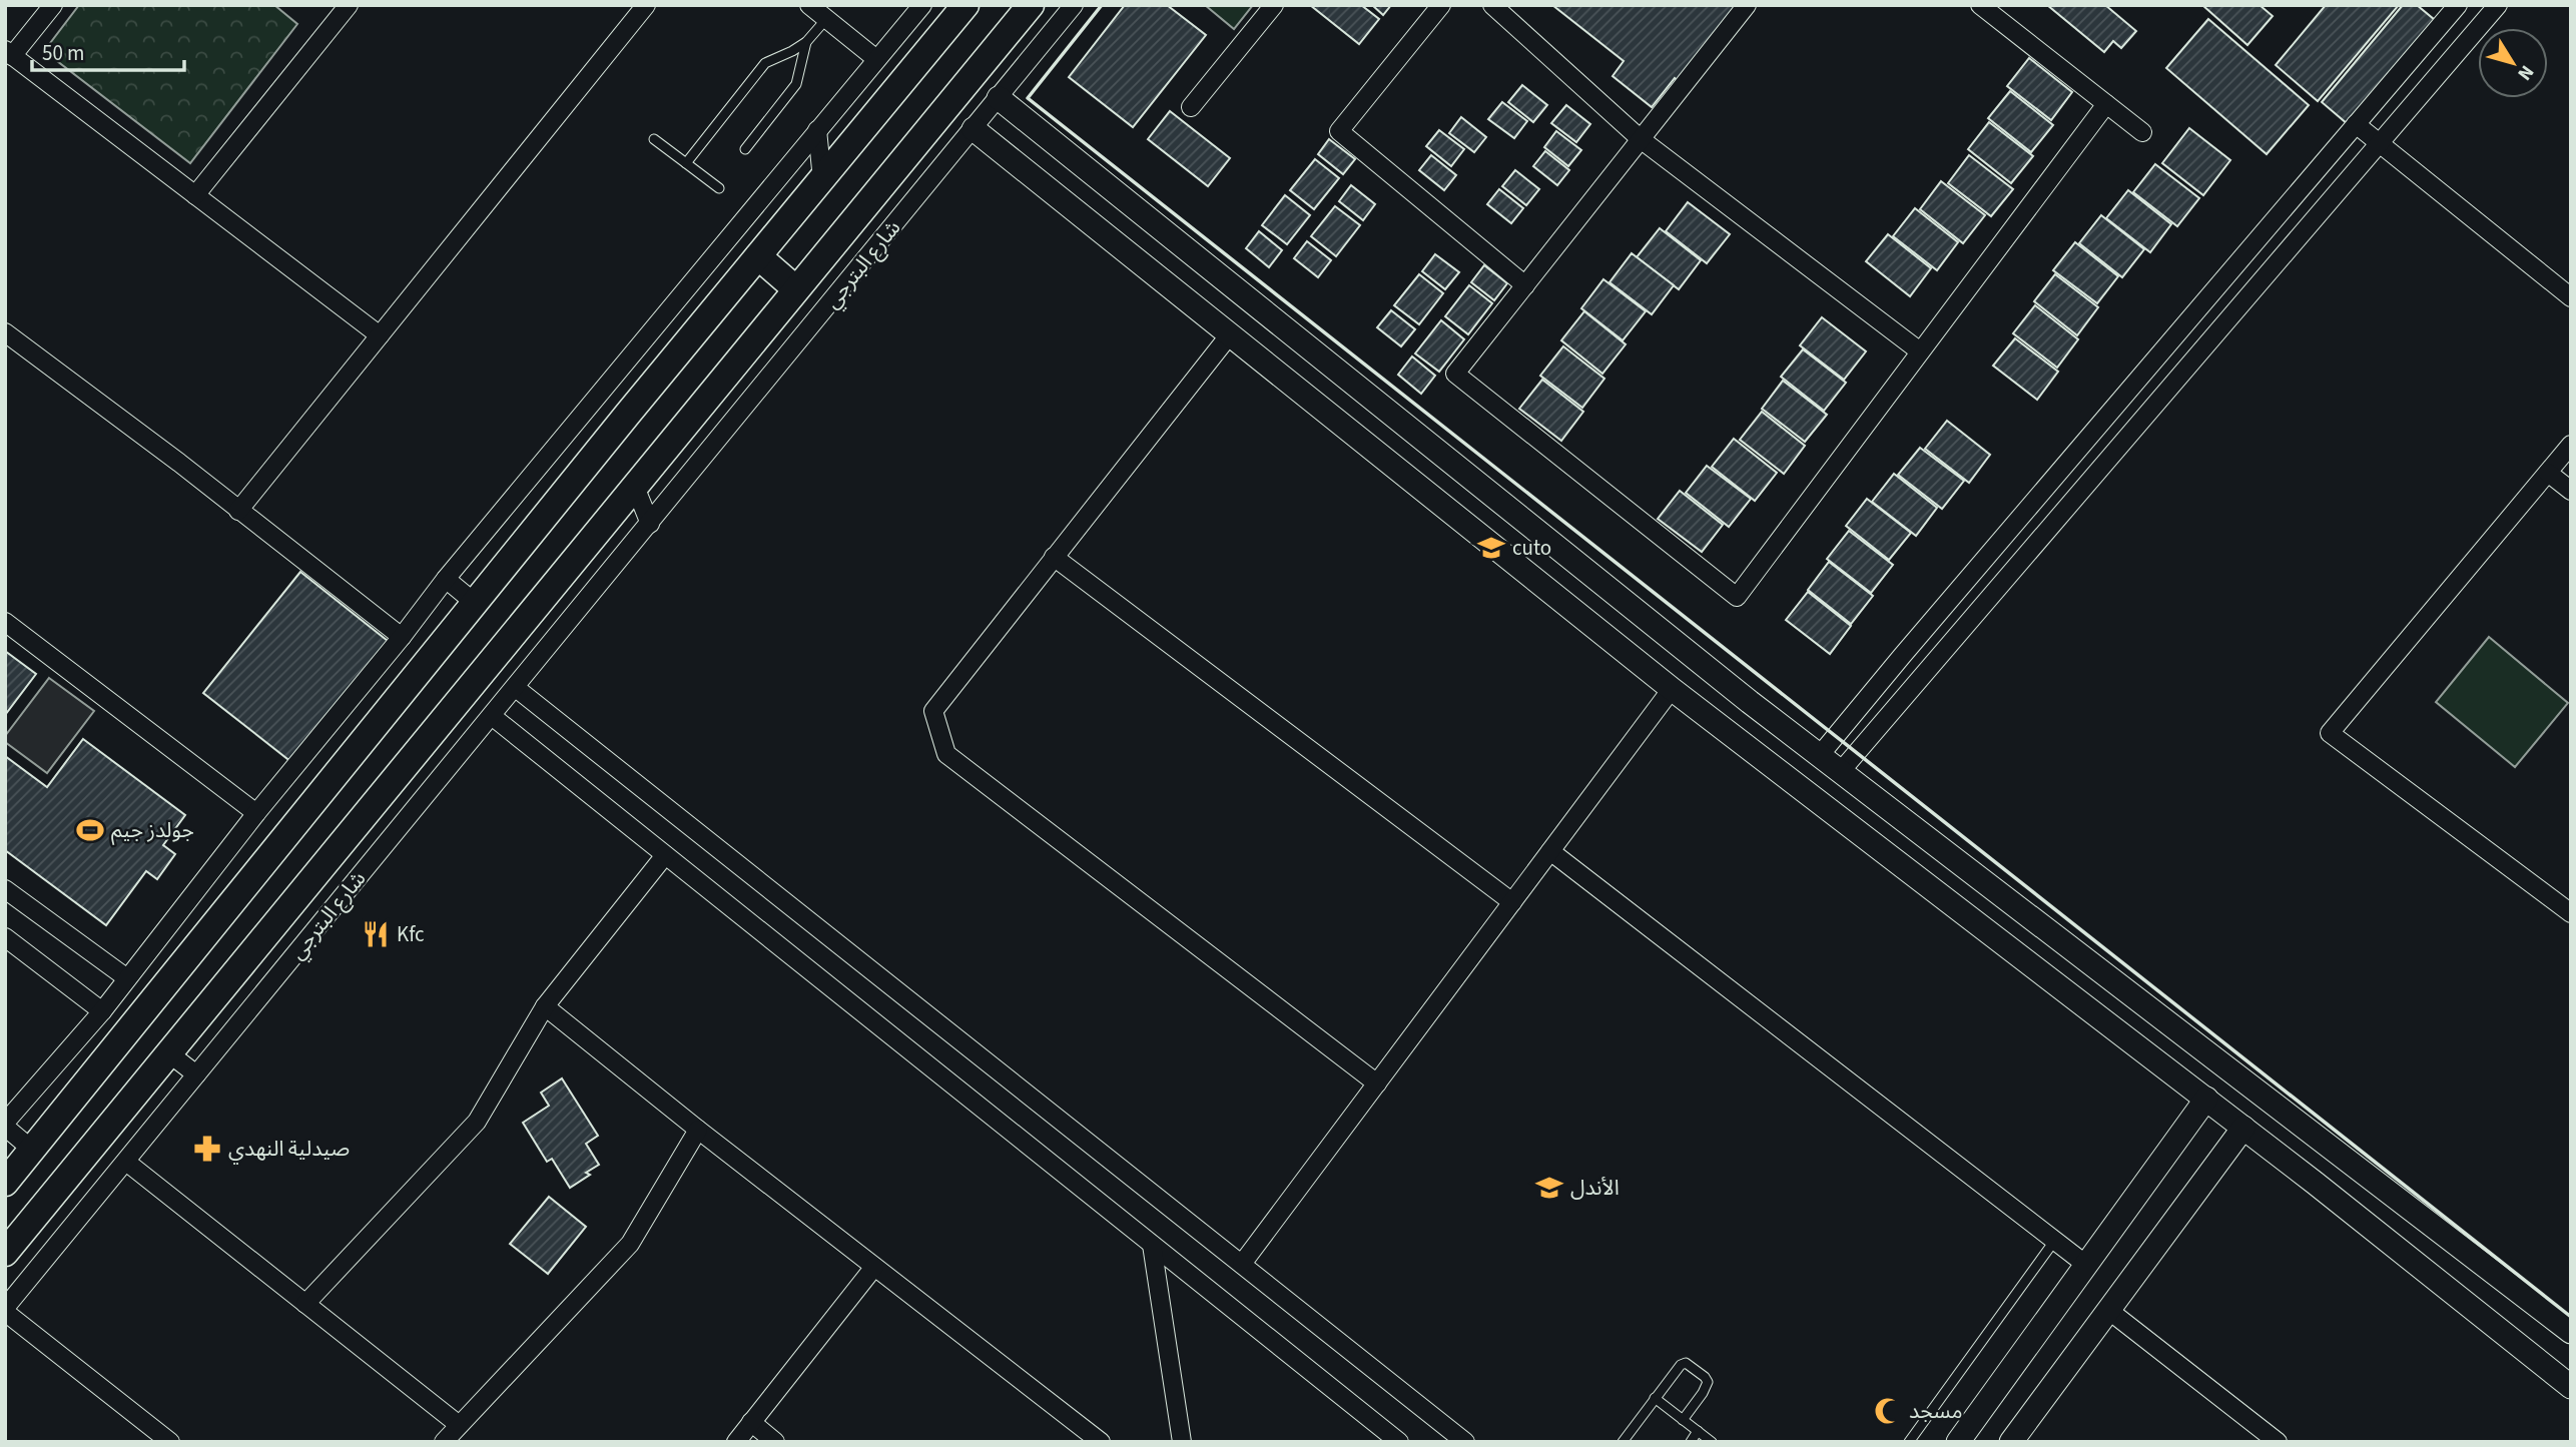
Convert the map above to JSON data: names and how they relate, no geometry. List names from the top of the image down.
{
  "streets": {
    "main road": ["شارع البترجي"]
  },
  "places": {
    "school or university": ["cuto", "الأندل"],
    "sports": ["جولدز جيم"],
    "restaurant": ["Kfc"],
    "pharmacy": ["صيدلية النهدي"],
    "mosque": ["مسجد"]
  },
  "scale_bar": "50 m",
  "north": "bottom right"
}
